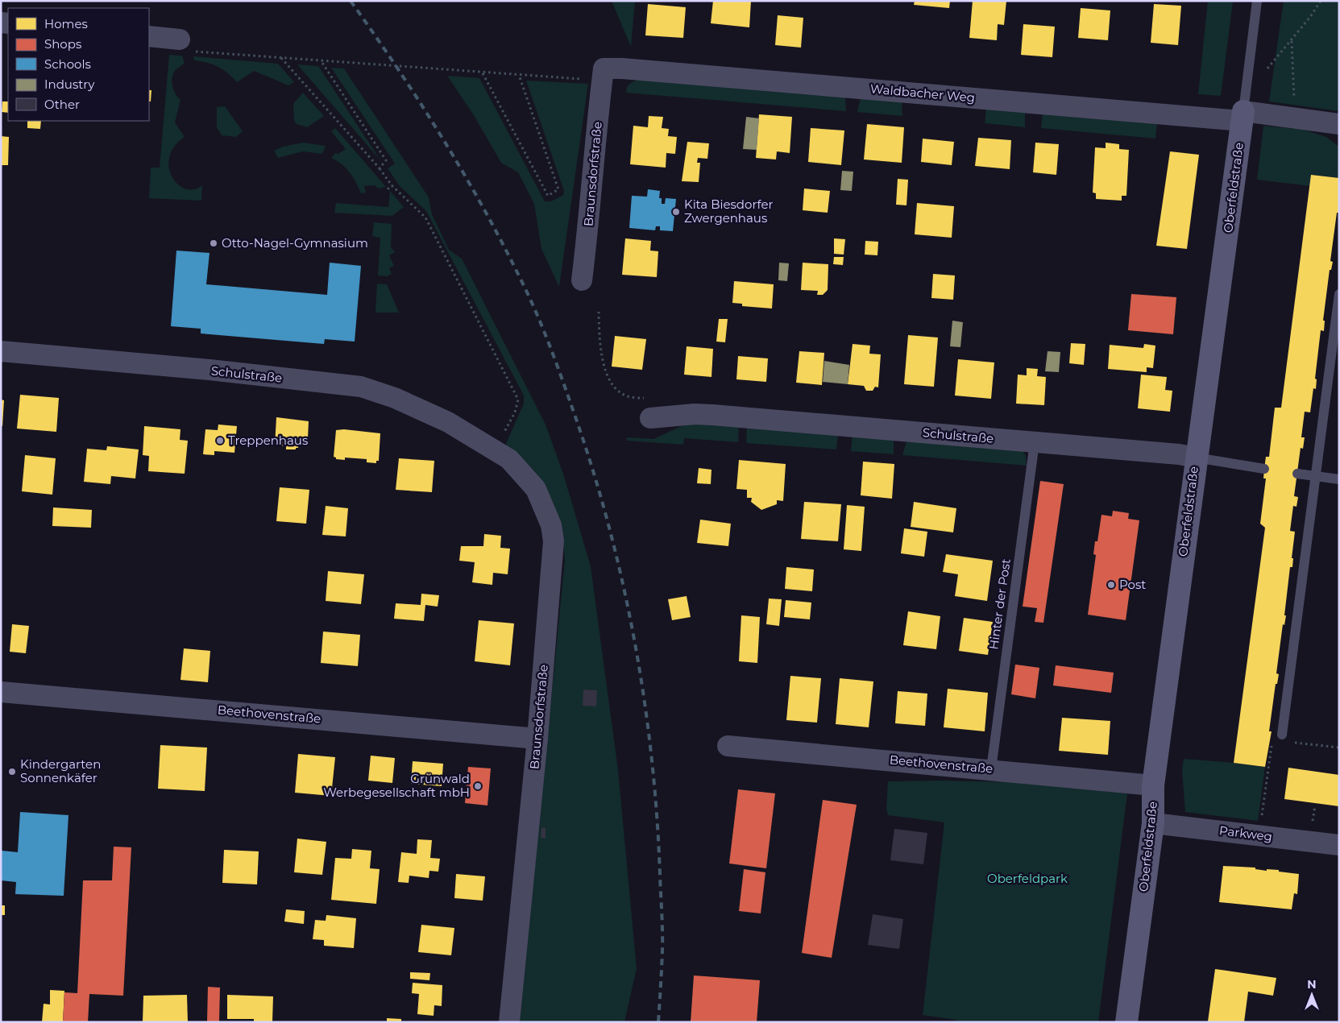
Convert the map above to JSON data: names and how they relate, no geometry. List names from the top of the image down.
{
  "streets": {
    "street": [
      "Waldbacher Weg",
      "Braunsdorfstraße",
      "Oberfeldstraße",
      "Schulstraße",
      "Beethovenstraße",
      "Parkweg"
    ],
    "lane": ["Hinter der Post"]
  },
  "crossings": [
    ["Waldbacher Weg", "Braunsdorfstraße"],
    ["Waldbacher Weg", "Oberfeldstraße"],
    ["Braunsdorfstraße", "Schulstraße"],
    ["Braunsdorfstraße", "Beethovenstraße"],
    ["Oberfeldstraße", "Schulstraße"],
    ["Oberfeldstraße", "Beethovenstraße"],
    ["Oberfeldstraße", "Parkweg"],
    ["Schulstraße", "Hinter der Post"],
    ["Hinter der Post", "Beethovenstraße"]
  ],
  "parks": ["Oberfeldpark"],
  "places": [
    "Kita Biesdorfer Zwergenhaus",
    "Otto-Nagel-Gymnasium",
    "Treppenhaus",
    "Post",
    "Kindergarten Sonnenkäfer",
    "Grünwald Werbegesellschaft mbH"
  ],
  "legend": [
    "Homes",
    "Shops",
    "Schools",
    "Industry",
    "Other"
  ],
  "north": "top"
}
